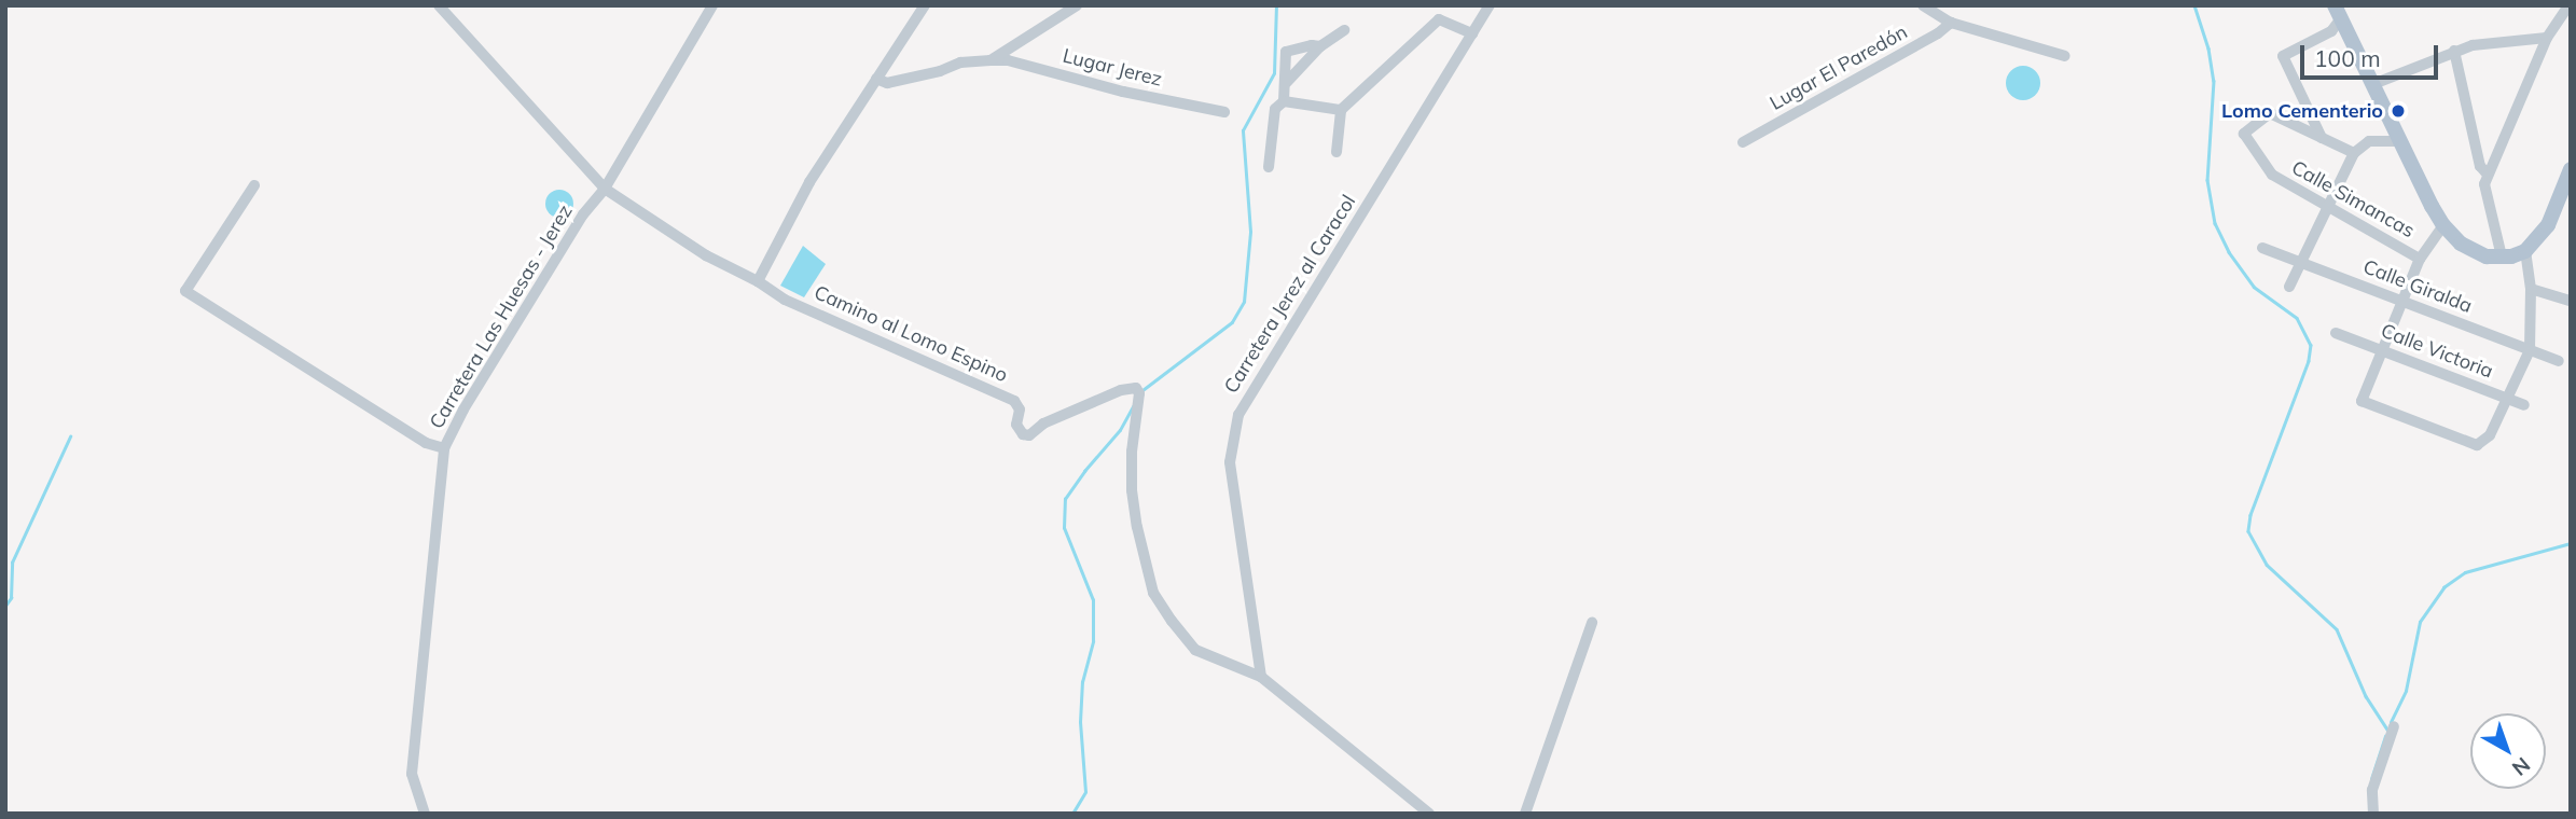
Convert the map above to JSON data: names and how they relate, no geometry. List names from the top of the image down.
{
  "streets": {
    "street": [
      "Lugar Jerez",
      "Lugar El Paredón",
      "Calle Simancas",
      "Calle Giralda",
      "Carretera Jerez al Caracol",
      "Carretera Las Huesas - Jerez",
      "Camino al Lomo Espino",
      "Calle Victoria"
    ]
  },
  "crossings": [
    ["Carretera Jerez al Caracol", "Camino al Lomo Espino"],
    ["Carretera Las Huesas - Jerez", "Camino al Lomo Espino"]
  ],
  "places": ["Lomo Cementerio"],
  "scale_bar": "100 m",
  "north": "bottom right"
}
